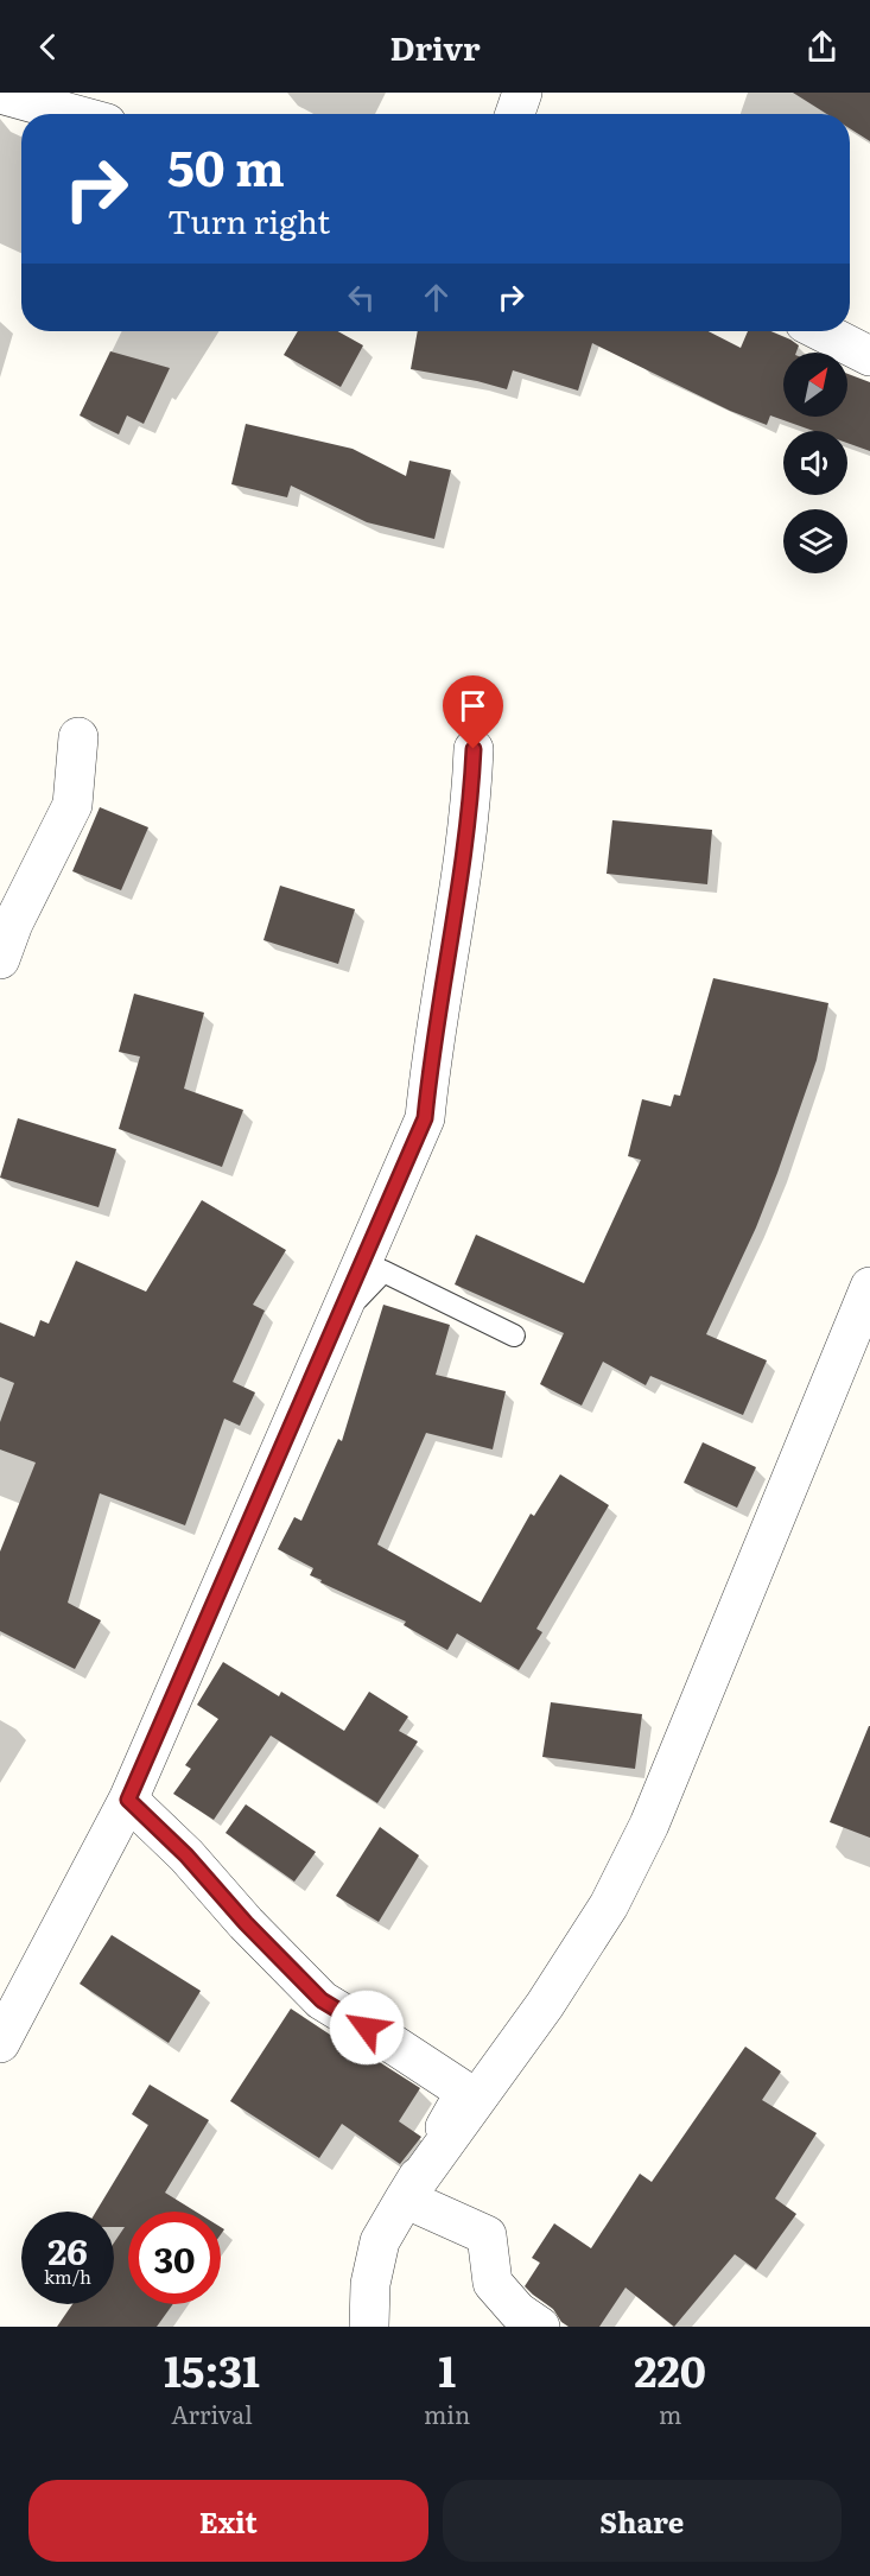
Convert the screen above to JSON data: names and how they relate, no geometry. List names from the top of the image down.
{
  "north": "top right",
  "page": {
    "header": "Drivr",
    "turn": ["50 m", "Turn right"],
    "speed": "26 km/h",
    "limit": "30",
    "eta": [
      "15:31",
      "Arrival",
      "1",
      "min",
      "220",
      "m"
    ],
    "buttons": ["Exit", "Share"]
  }
}
